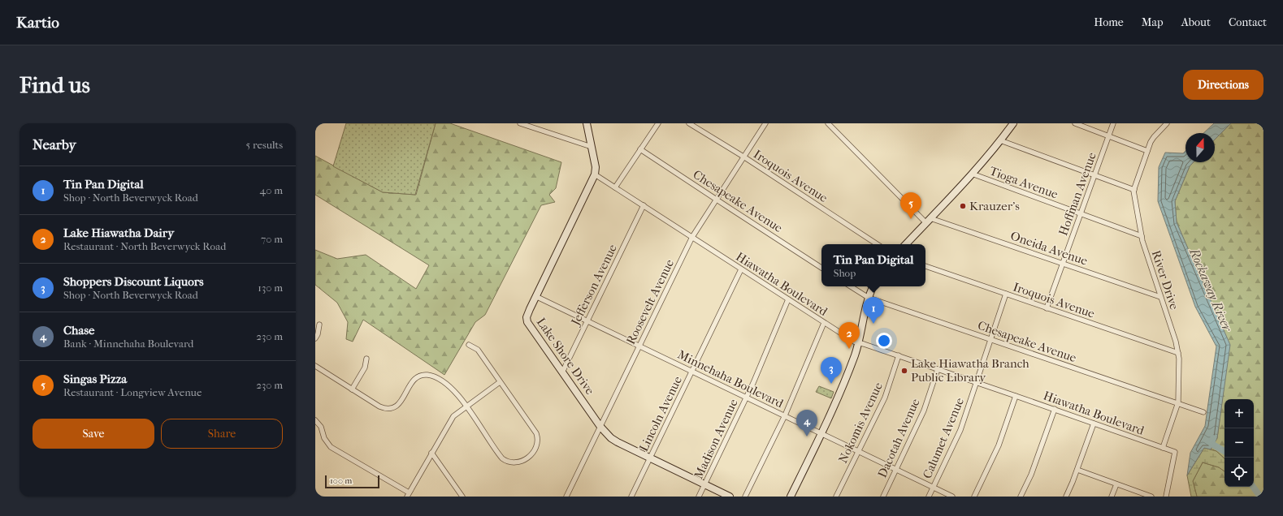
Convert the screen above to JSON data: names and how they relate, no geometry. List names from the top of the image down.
{
  "streets": {
    "street": [
      "Iroquois Avenue",
      "Tioga Avenue",
      "Hoffman Avenue",
      "Chesapeake Avenue",
      "Oneida Avenue",
      "River Drive",
      "Hiawatha Boulevard",
      "Jefferson Avenue",
      "Roosevelt Avenue",
      "Lake Shore Drive",
      "Minnehaha Boulevard",
      "Lincoln Avenue",
      "Nokomis Avenue",
      "Dacotah Avenue",
      "Calumet Avenue",
      "Madison Avenue"
    ]
  },
  "crossings": [
    ["Iroquois Avenue", "Hoffman Avenue"],
    ["Iroquois Avenue", "River Drive"],
    ["Iroquois Avenue", "Roosevelt Avenue"],
    ["Iroquois Avenue", "Calumet Avenue"],
    ["Tioga Avenue", "Hoffman Avenue"],
    ["Tioga Avenue", "River Drive"],
    ["Hoffman Avenue", "Oneida Avenue"],
    ["Chesapeake Avenue", "River Drive"],
    ["Chesapeake Avenue", "Roosevelt Avenue"],
    ["Chesapeake Avenue", "Calumet Avenue"],
    ["Oneida Avenue", "River Drive"],
    ["River Drive", "Hiawatha Boulevard"],
    ["Hiawatha Boulevard", "Jefferson Avenue"],
    ["Hiawatha Boulevard", "Roosevelt Avenue"],
    ["Hiawatha Boulevard", "Lake Shore Drive"],
    ["Hiawatha Boulevard", "Lincoln Avenue"],
    ["Hiawatha Boulevard", "Nokomis Avenue"],
    ["Hiawatha Boulevard", "Dacotah Avenue"],
    ["Hiawatha Boulevard", "Calumet Avenue"],
    ["Hiawatha Boulevard", "Madison Avenue"],
    ["Jefferson Avenue", "Lake Shore Drive"],
    ["Jefferson Avenue", "Minnehaha Boulevard"],
    ["Roosevelt Avenue", "Lake Shore Drive"],
    ["Roosevelt Avenue", "Minnehaha Boulevard"],
    ["Lake Shore Drive", "Minnehaha Boulevard"],
    ["Lake Shore Drive", "Lincoln Avenue"],
    ["Lake Shore Drive", "Madison Avenue"],
    ["Minnehaha Boulevard", "Lincoln Avenue"],
    ["Minnehaha Boulevard", "Nokomis Avenue"],
    ["Minnehaha Boulevard", "Dacotah Avenue"],
    ["Minnehaha Boulevard", "Calumet Avenue"],
    ["Minnehaha Boulevard", "Madison Avenue"]
  ],
  "water": ["Rockaway River"],
  "places": ["Krauzer's", "Lake Hiawatha Branch Public Library"],
  "scale_bar": "100 m",
  "north": "top",
  "page": {
    "header": "Kartio",
    "nav": [
      "Home",
      "Map",
      "About",
      "Contact"
    ],
    "buttons": [
      "Directions",
      ["Save", "Share"]
    ],
    "title": "Find us",
    "heading": ["Nearby", "5 results"],
    "list": [
      {
        "mark": "1",
        "name": "Tin Pan Digital",
        "note": "Shop · North Beverwyck Road",
        "value": "40 m"
      },
      {
        "mark": "2",
        "name": "Lake Hiawatha Dairy",
        "note": "Restaurant · North Beverwyck Road",
        "value": "70 m"
      },
      {
        "mark": "3",
        "name": "Shoppers Discount Liquors",
        "note": "Shop · North Beverwyck Road",
        "value": "130 m"
      },
      {
        "mark": "4",
        "name": "Chase",
        "note": "Bank · Minnehaha Boulevard",
        "value": "230 m"
      },
      {
        "mark": "5",
        "name": "Singas Pizza",
        "note": "Restaurant · Longview Avenue",
        "value": "230 m"
      }
    ],
    "pins": [
      "5",
      "1",
      "2",
      "3",
      "4"
    ],
    "popup": ["Tin Pan Digital", "Shop"],
    "map_buttons": ["+", "−"],
    "scale": "100 m"
  }
}
